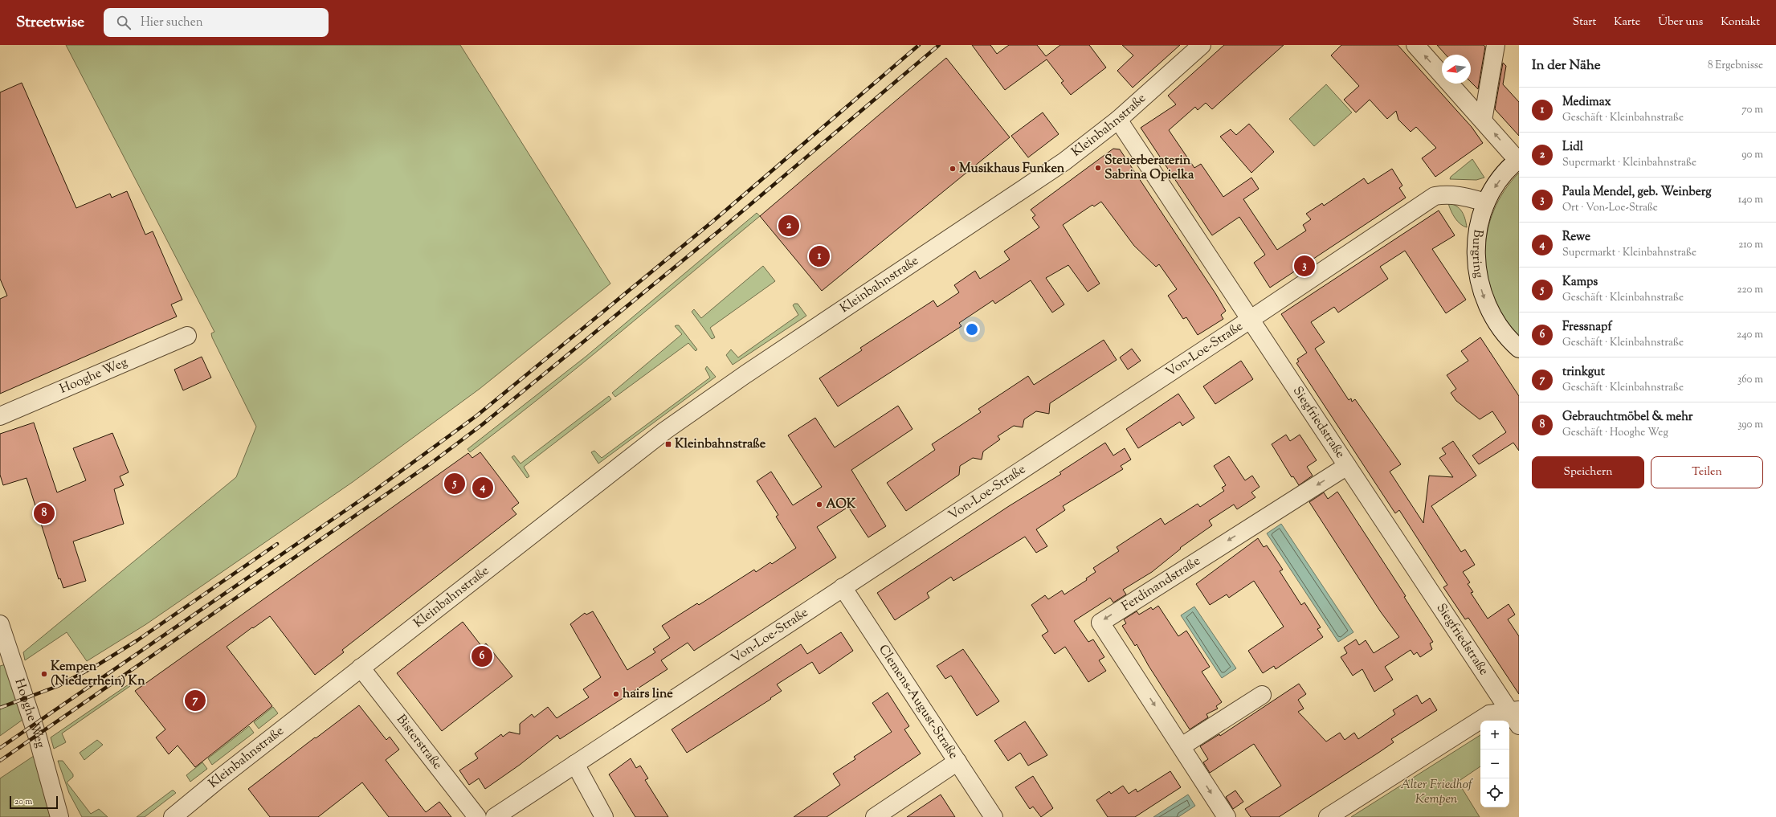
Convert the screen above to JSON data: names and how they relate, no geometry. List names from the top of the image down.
{
  "streets": {
    "street": [
      "Kleinbahnstraße",
      "Burgring",
      "Von-Loe-Straße",
      "Hooghe Weg",
      "Siegfriedstraße",
      "Ferdinandstraße",
      "Clemens-August-Straße",
      "Bisterstraße"
    ]
  },
  "crossings": [
    ["Kleinbahnstraße", "Siegfriedstraße"],
    ["Kleinbahnstraße", "Bisterstraße"],
    ["Burgring", "Von-Loe-Straße"],
    ["Von-Loe-Straße", "Siegfriedstraße"],
    ["Von-Loe-Straße", "Clemens-August-Straße"],
    ["Siegfriedstraße", "Ferdinandstraße"]
  ],
  "one_way": ["Burgring"],
  "parks": ["Alter Friedhof Kempen"],
  "places": {
    "other": [
      "Steuerberaterin Sabrina Opielka",
      "Musikhaus Funken",
      "AOK",
      "Kempen (Niederrhein) Kn",
      "hairs line"
    ],
    "transit": ["Kleinbahnstraße"]
  },
  "scale_bar": "20 m",
  "north": "left",
  "page": {
    "header": "Streetwise",
    "search": "Hier suchen",
    "nav": [
      "Start",
      "Karte",
      "Über uns",
      "Kontakt"
    ],
    "heading": ["In der Nähe", "8 Ergebnisse"],
    "list": [
      {
        "mark": "1",
        "name": "Medimax",
        "note": "Geschäft · Kleinbahnstraße",
        "value": "70 m"
      },
      {
        "mark": "2",
        "name": "Lidl",
        "note": "Supermarkt · Kleinbahnstraße",
        "value": "90 m"
      },
      {
        "mark": "3",
        "name": "Paula Mendel, geb. Weinberg",
        "note": "Ort · Von-Loe-Straße",
        "value": "140 m"
      },
      {
        "mark": "4",
        "name": "Rewe",
        "note": "Supermarkt · Kleinbahnstraße",
        "value": "210 m"
      },
      {
        "mark": "5",
        "name": "Kamps",
        "note": "Geschäft · Kleinbahnstraße",
        "value": "220 m"
      },
      {
        "mark": "6",
        "name": "Fressnapf",
        "note": "Geschäft · Kleinbahnstraße",
        "value": "240 m"
      },
      {
        "mark": "7",
        "name": "trinkgut",
        "note": "Geschäft · Kleinbahnstraße",
        "value": "360 m"
      },
      {
        "mark": "8",
        "name": "Gebrauchtmöbel & mehr",
        "note": "Geschäft · Hooghe Weg",
        "value": "390 m"
      }
    ],
    "pins": [
      "2",
      "1",
      "3",
      "5",
      "4",
      "8",
      "6",
      "7"
    ],
    "buttons": ["Speichern", "Teilen"],
    "map_buttons": ["+", "−"],
    "scale": "20 m"
  }
}
